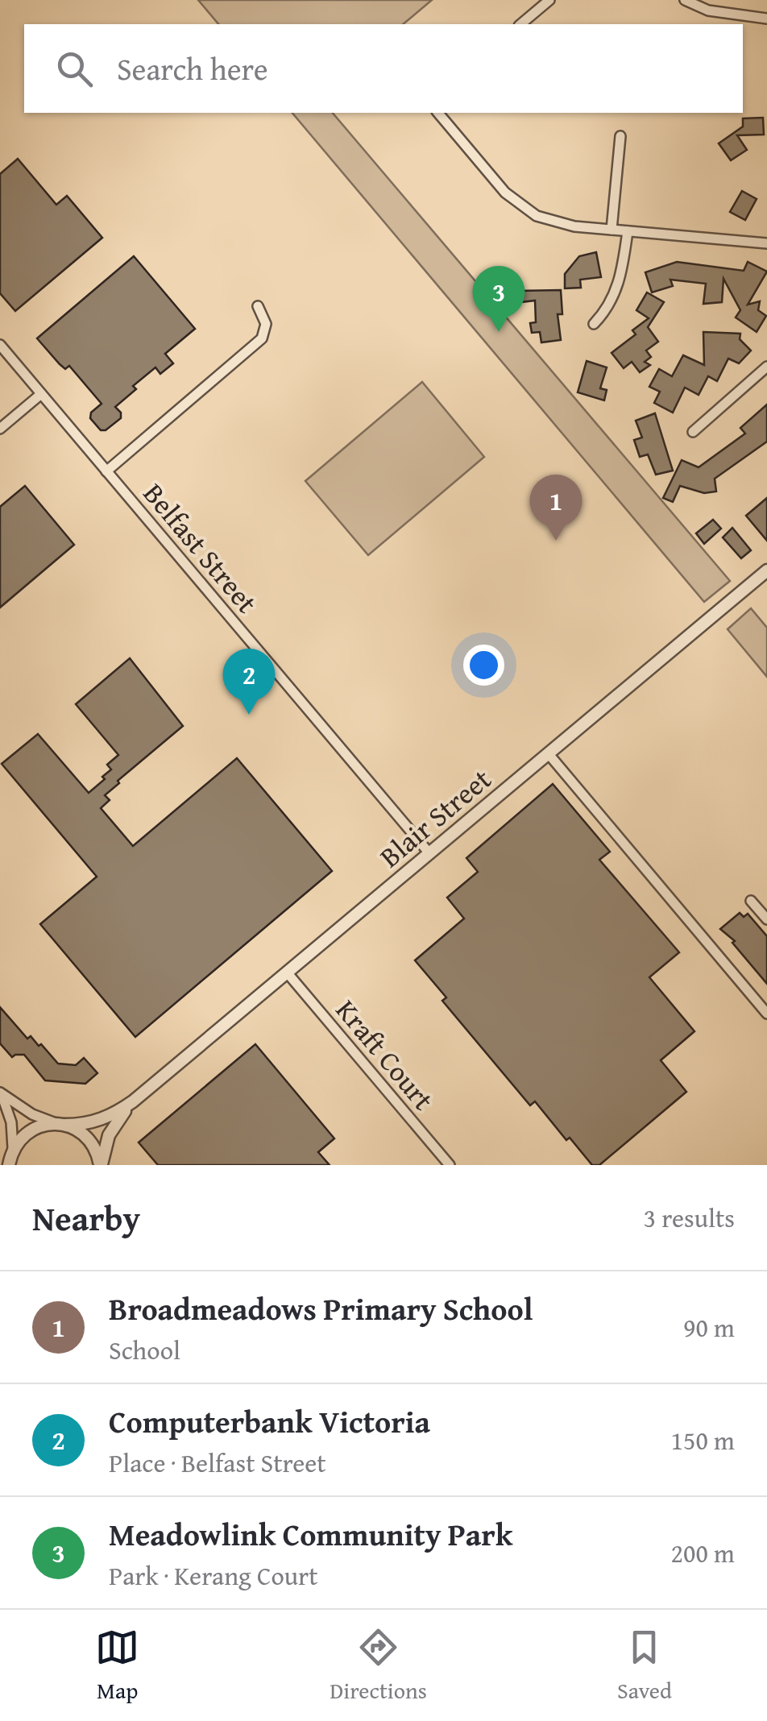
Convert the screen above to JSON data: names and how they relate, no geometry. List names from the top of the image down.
{
  "streets": {
    "street": ["Belfast Street", "Blair Street", "Kraft Court"]
  },
  "crossings": [
    ["Belfast Street", "Blair Street"],
    ["Blair Street", "Kraft Court"]
  ],
  "page": {
    "search": "Search here",
    "pins": ["3", "1", "2"],
    "heading": ["Nearby", "3 results"],
    "list": [
      {
        "mark": "1",
        "name": "Broadmeadows Primary School",
        "note": "School",
        "value": "90 m"
      },
      {
        "mark": "2",
        "name": "Computerbank Victoria",
        "note": "Place · Belfast Street",
        "value": "150 m"
      },
      {
        "mark": "3",
        "name": "Meadowlink Community Park",
        "note": "Park · Kerang Court",
        "value": "200 m"
      }
    ],
    "nav": ["Map", "Directions", "Saved"]
  }
}
